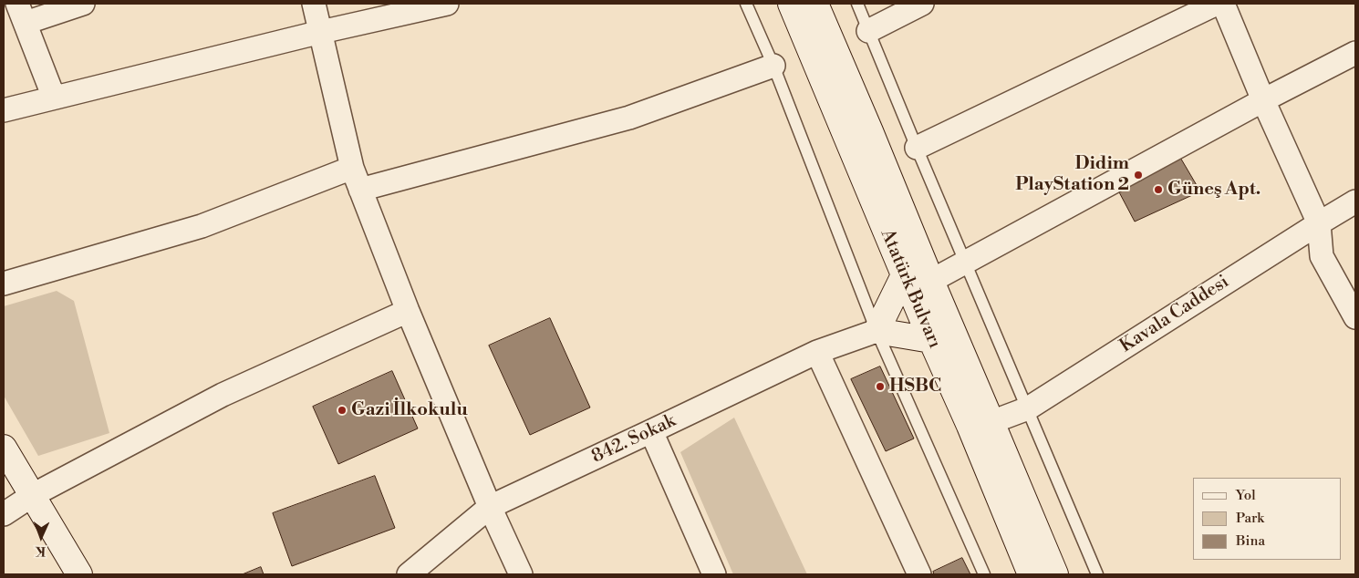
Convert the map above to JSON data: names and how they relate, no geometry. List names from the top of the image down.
{
  "streets": {
    "main road": ["Atatürk Bulvarı"],
    "street": ["Kavala Caddesi", "842. Sokak"]
  },
  "crossings": [
    ["Atatürk Bulvarı", "Kavala Caddesi"]
  ],
  "places": [
    "Didim PlayStation 2",
    "Güneş Apt.",
    "HSBC",
    "Gazi İlkokulu"
  ],
  "legend": ["Yol", "Park", "Bina"],
  "north": "bottom"
}
